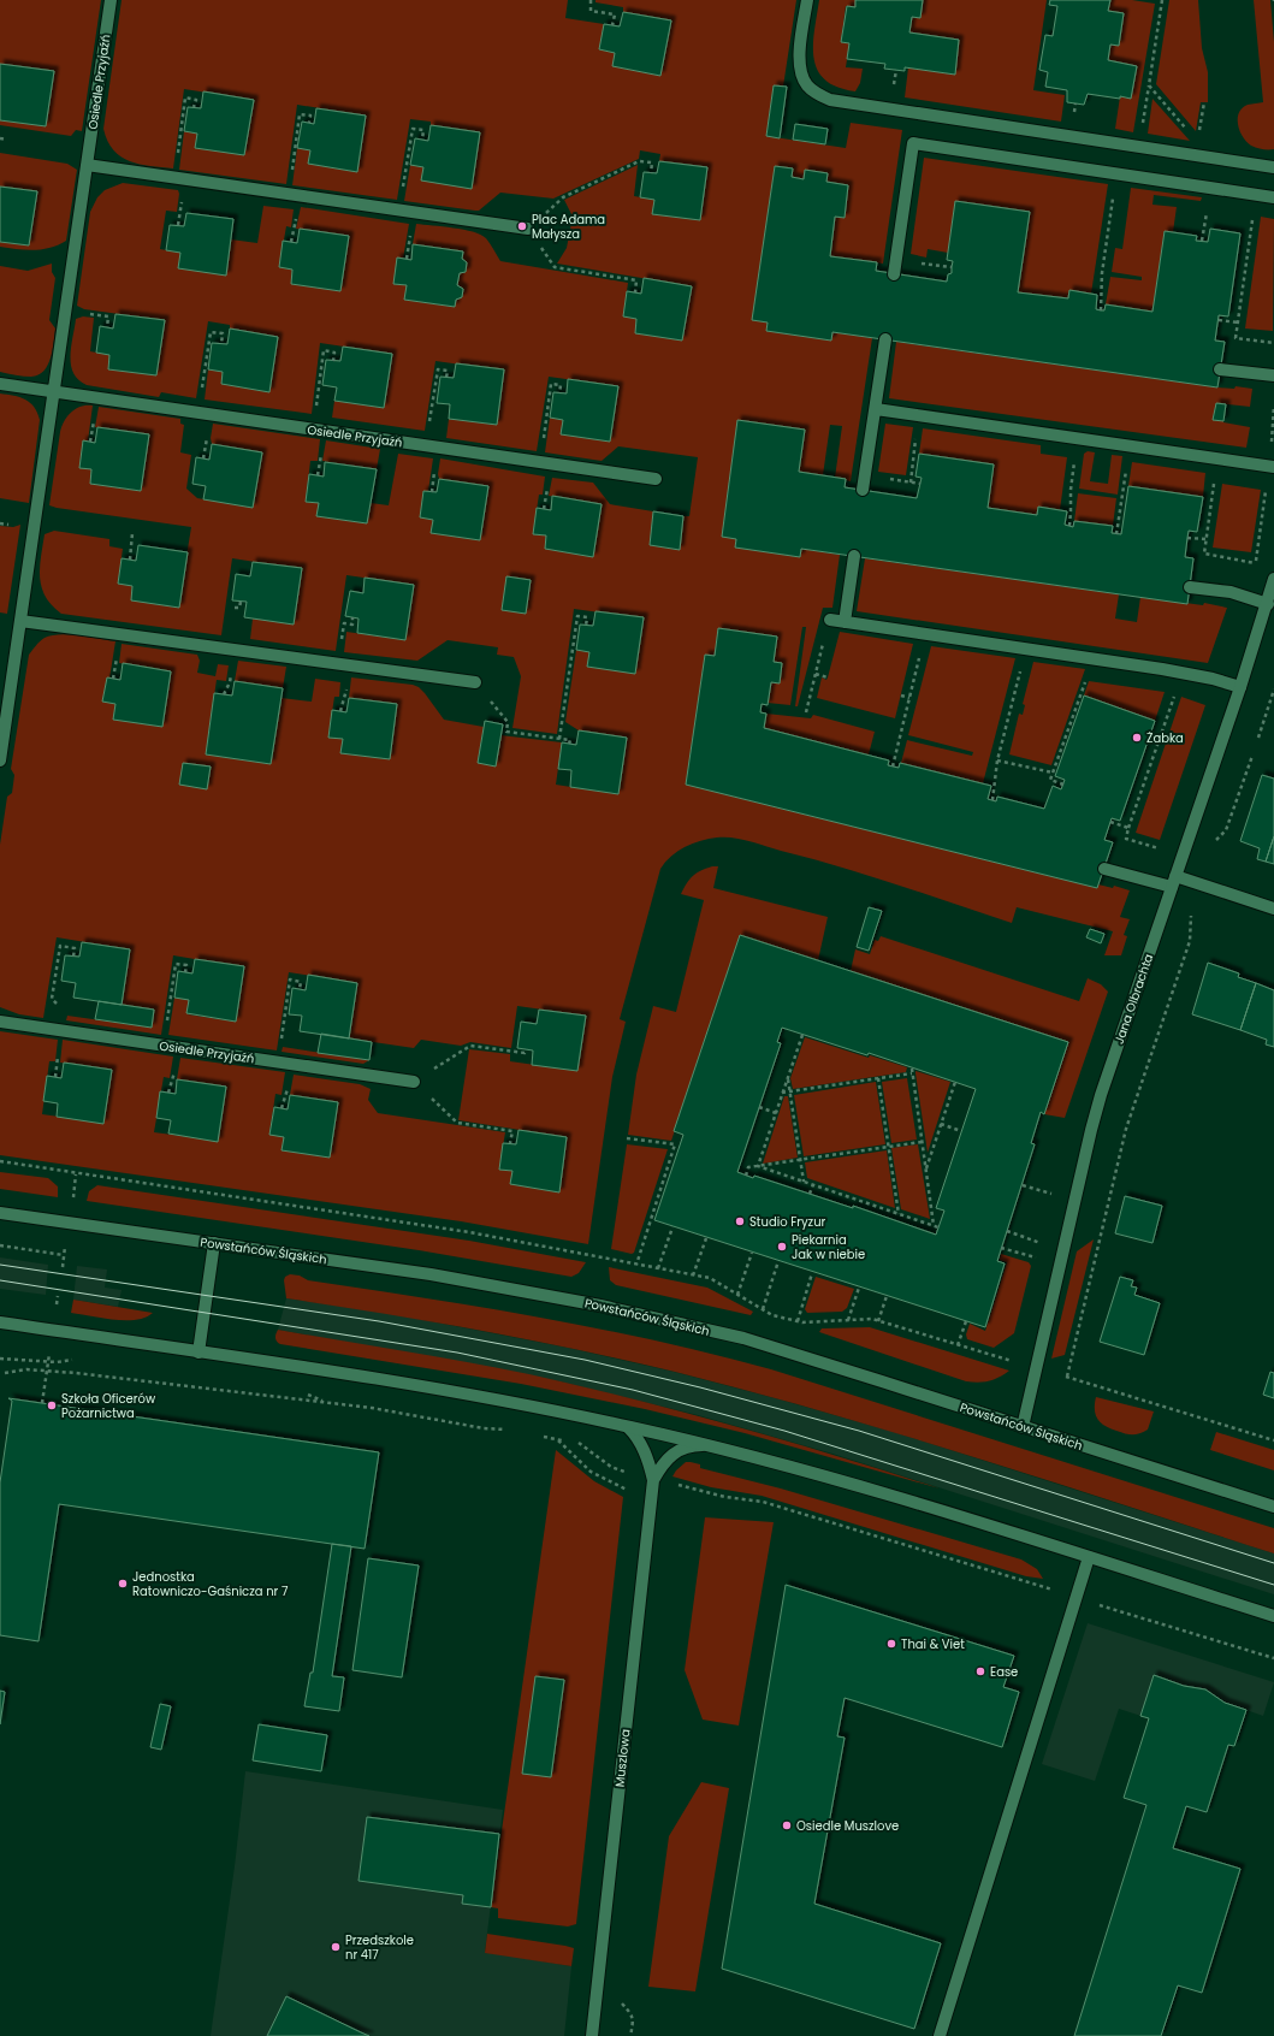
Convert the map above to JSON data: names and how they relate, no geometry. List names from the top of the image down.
{
  "streets": {
    "street": [
      "Osiedle Przyjaźń",
      "Jana Olbrachta",
      "Powstańców Śląskich",
      "Muszlowa"
    ]
  },
  "crossings": [
    ["Jana Olbrachta", "Powstańców Śląskich"]
  ],
  "places": [
    "Plac Adama Małysza",
    "Żabka",
    "Studio Fryzur",
    "Piekarnia Jak w niebie",
    "Szkoła Oficerów Pożarnictwa",
    "Jednostka Ratowniczo-Gaśnicza nr 7",
    "Thai & Viet",
    "Ease",
    "Osiedle Muszlove",
    "Przedszkole nr 417"
  ]
}
